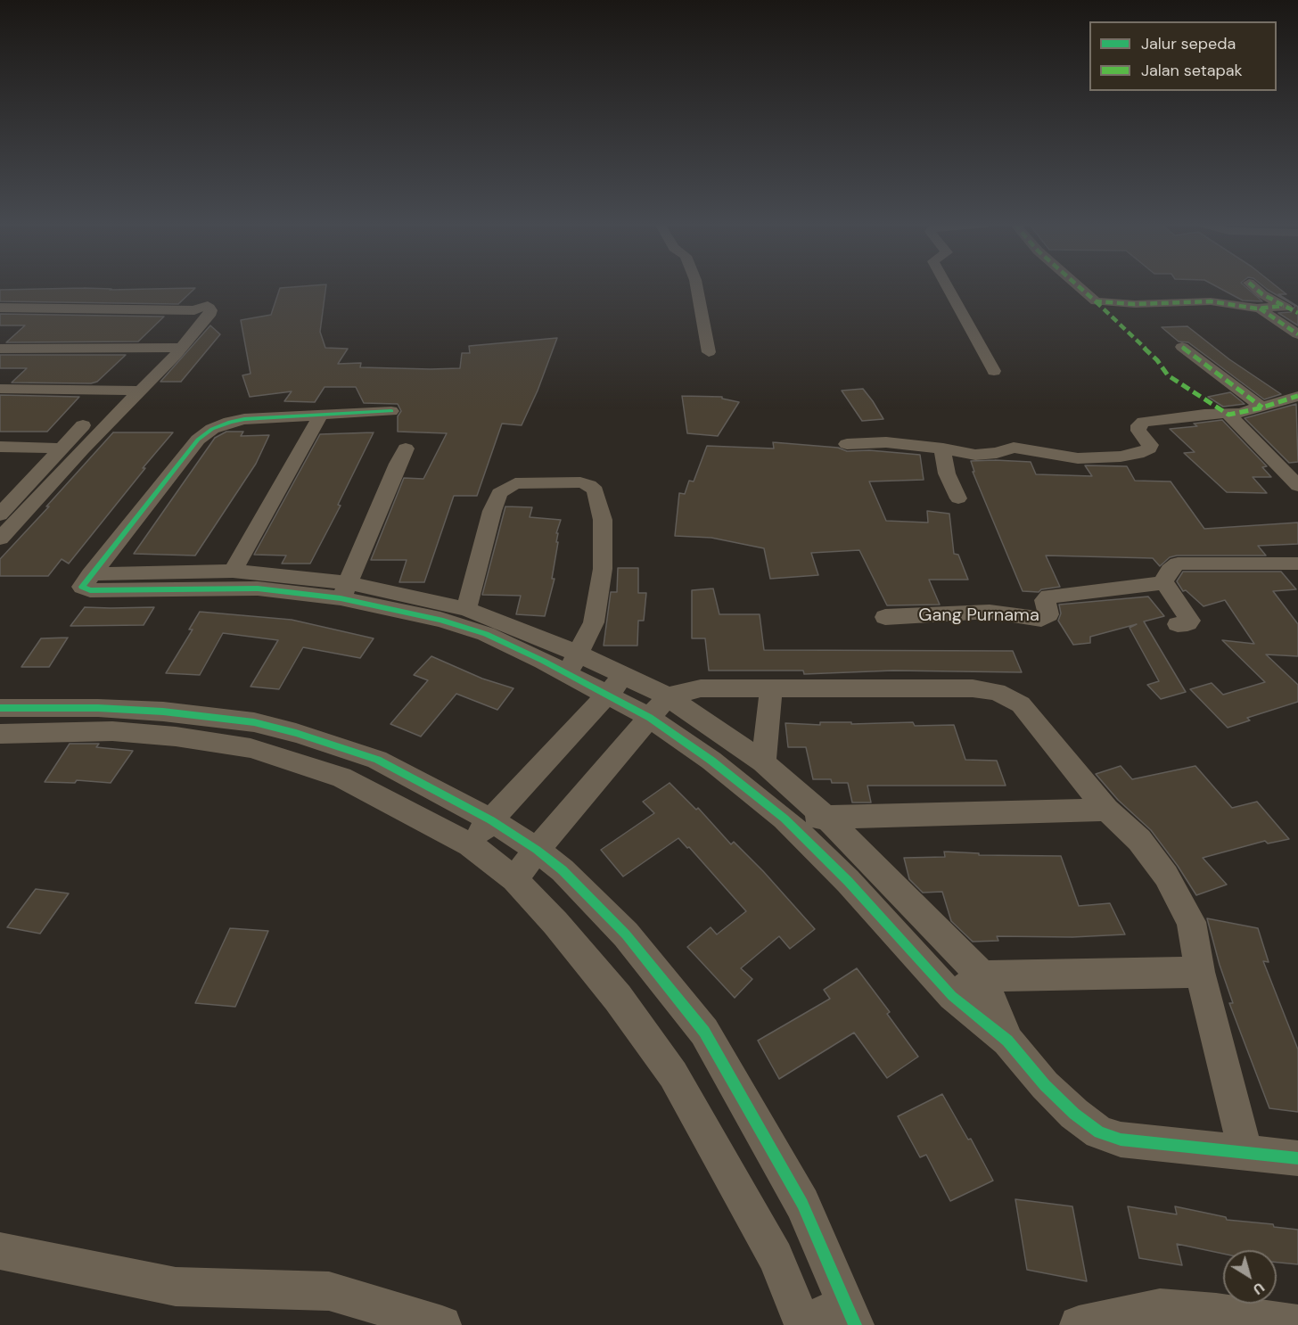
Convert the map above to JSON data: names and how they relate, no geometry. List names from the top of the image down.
{
  "streets": {
    "street": ["Gang Purnama"]
  },
  "legend": ["Jalur sepeda", "Jalan setapak"],
  "north": "bottom right"
}
